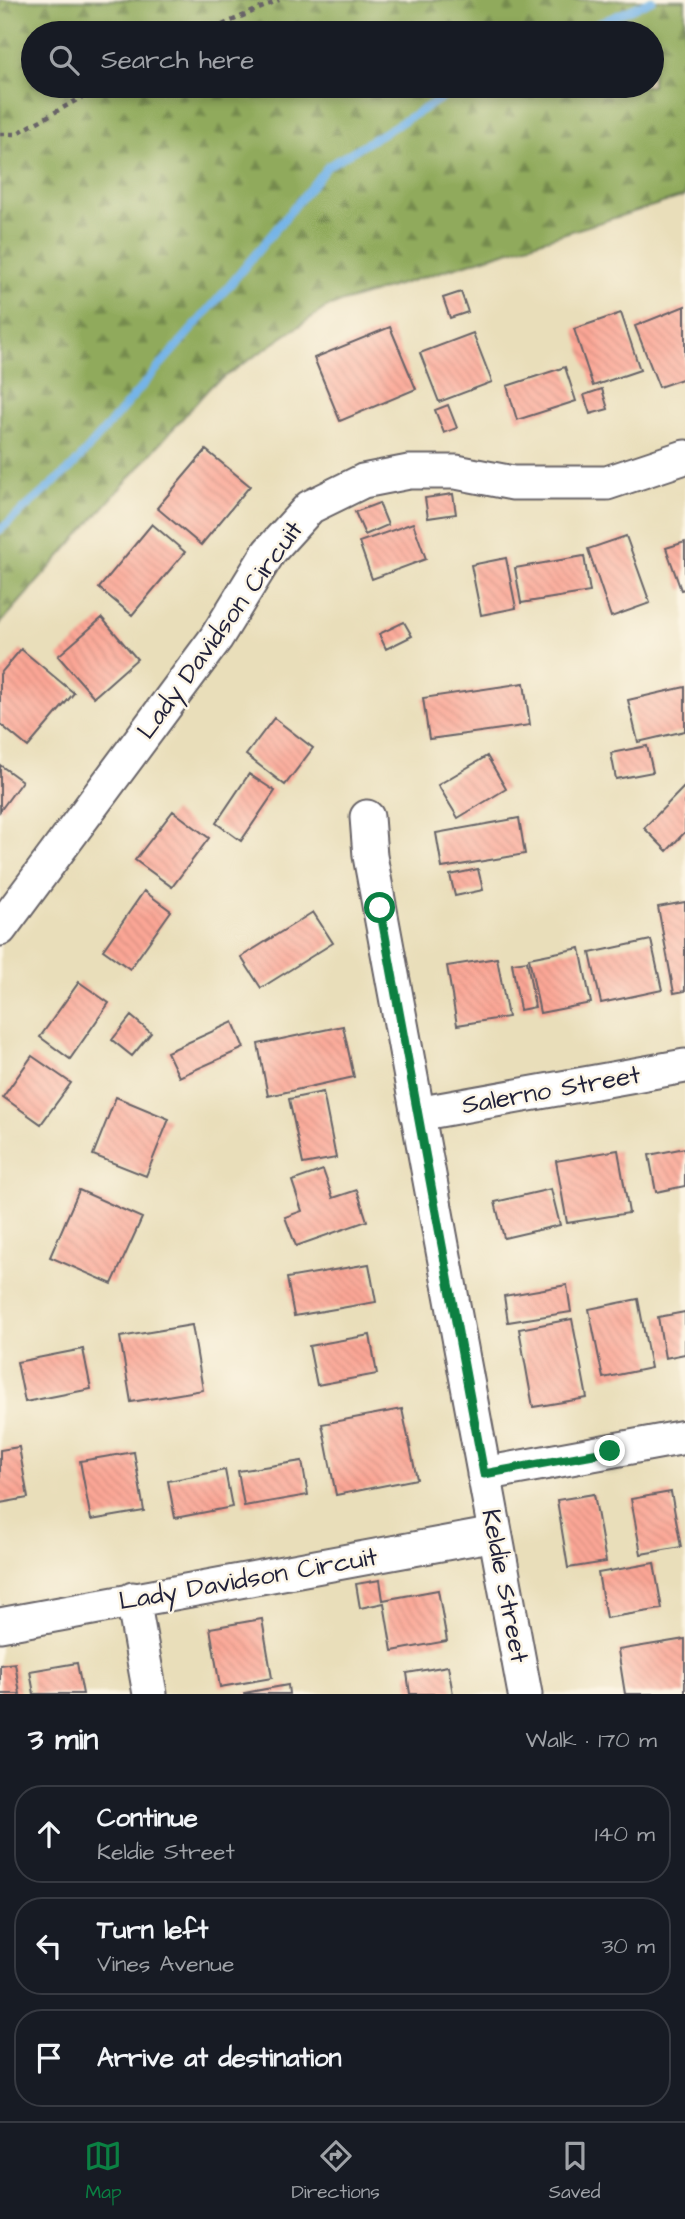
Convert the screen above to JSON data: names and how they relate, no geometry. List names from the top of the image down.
{
  "streets": {
    "street": ["Lady Davidson Circuit", "Salerno Street", "Keldie Street"]
  },
  "crossings": [
    ["Lady Davidson Circuit", "Keldie Street"],
    ["Salerno Street", "Keldie Street"]
  ],
  "page": {
    "search": "Search here",
    "heading": ["3 min", "Walk · 170 m"],
    "list": [
      ["Continue", "Keldie Street", "140 m"],
      ["Turn left", "Vines Avenue", "30 m"],
      "Arrive at destination"
    ],
    "nav": ["Map", "Directions", "Saved"]
  }
}
